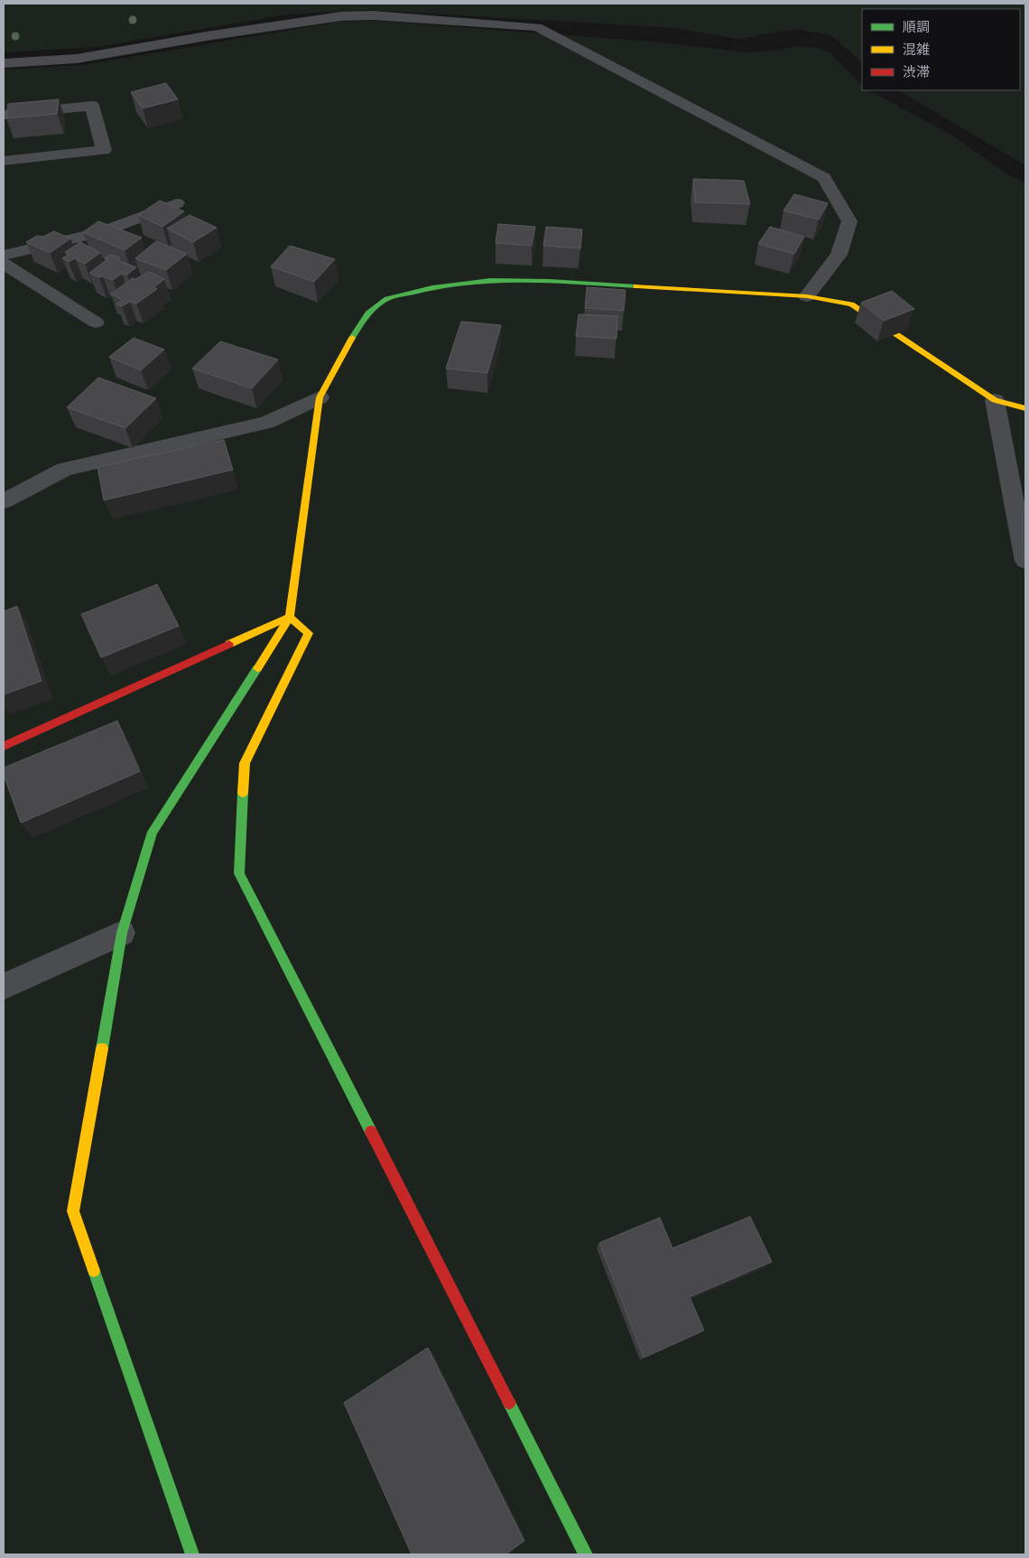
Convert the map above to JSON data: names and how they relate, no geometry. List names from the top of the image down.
{
  "legend": ["順調", "混雑", "渋滞"]
}
